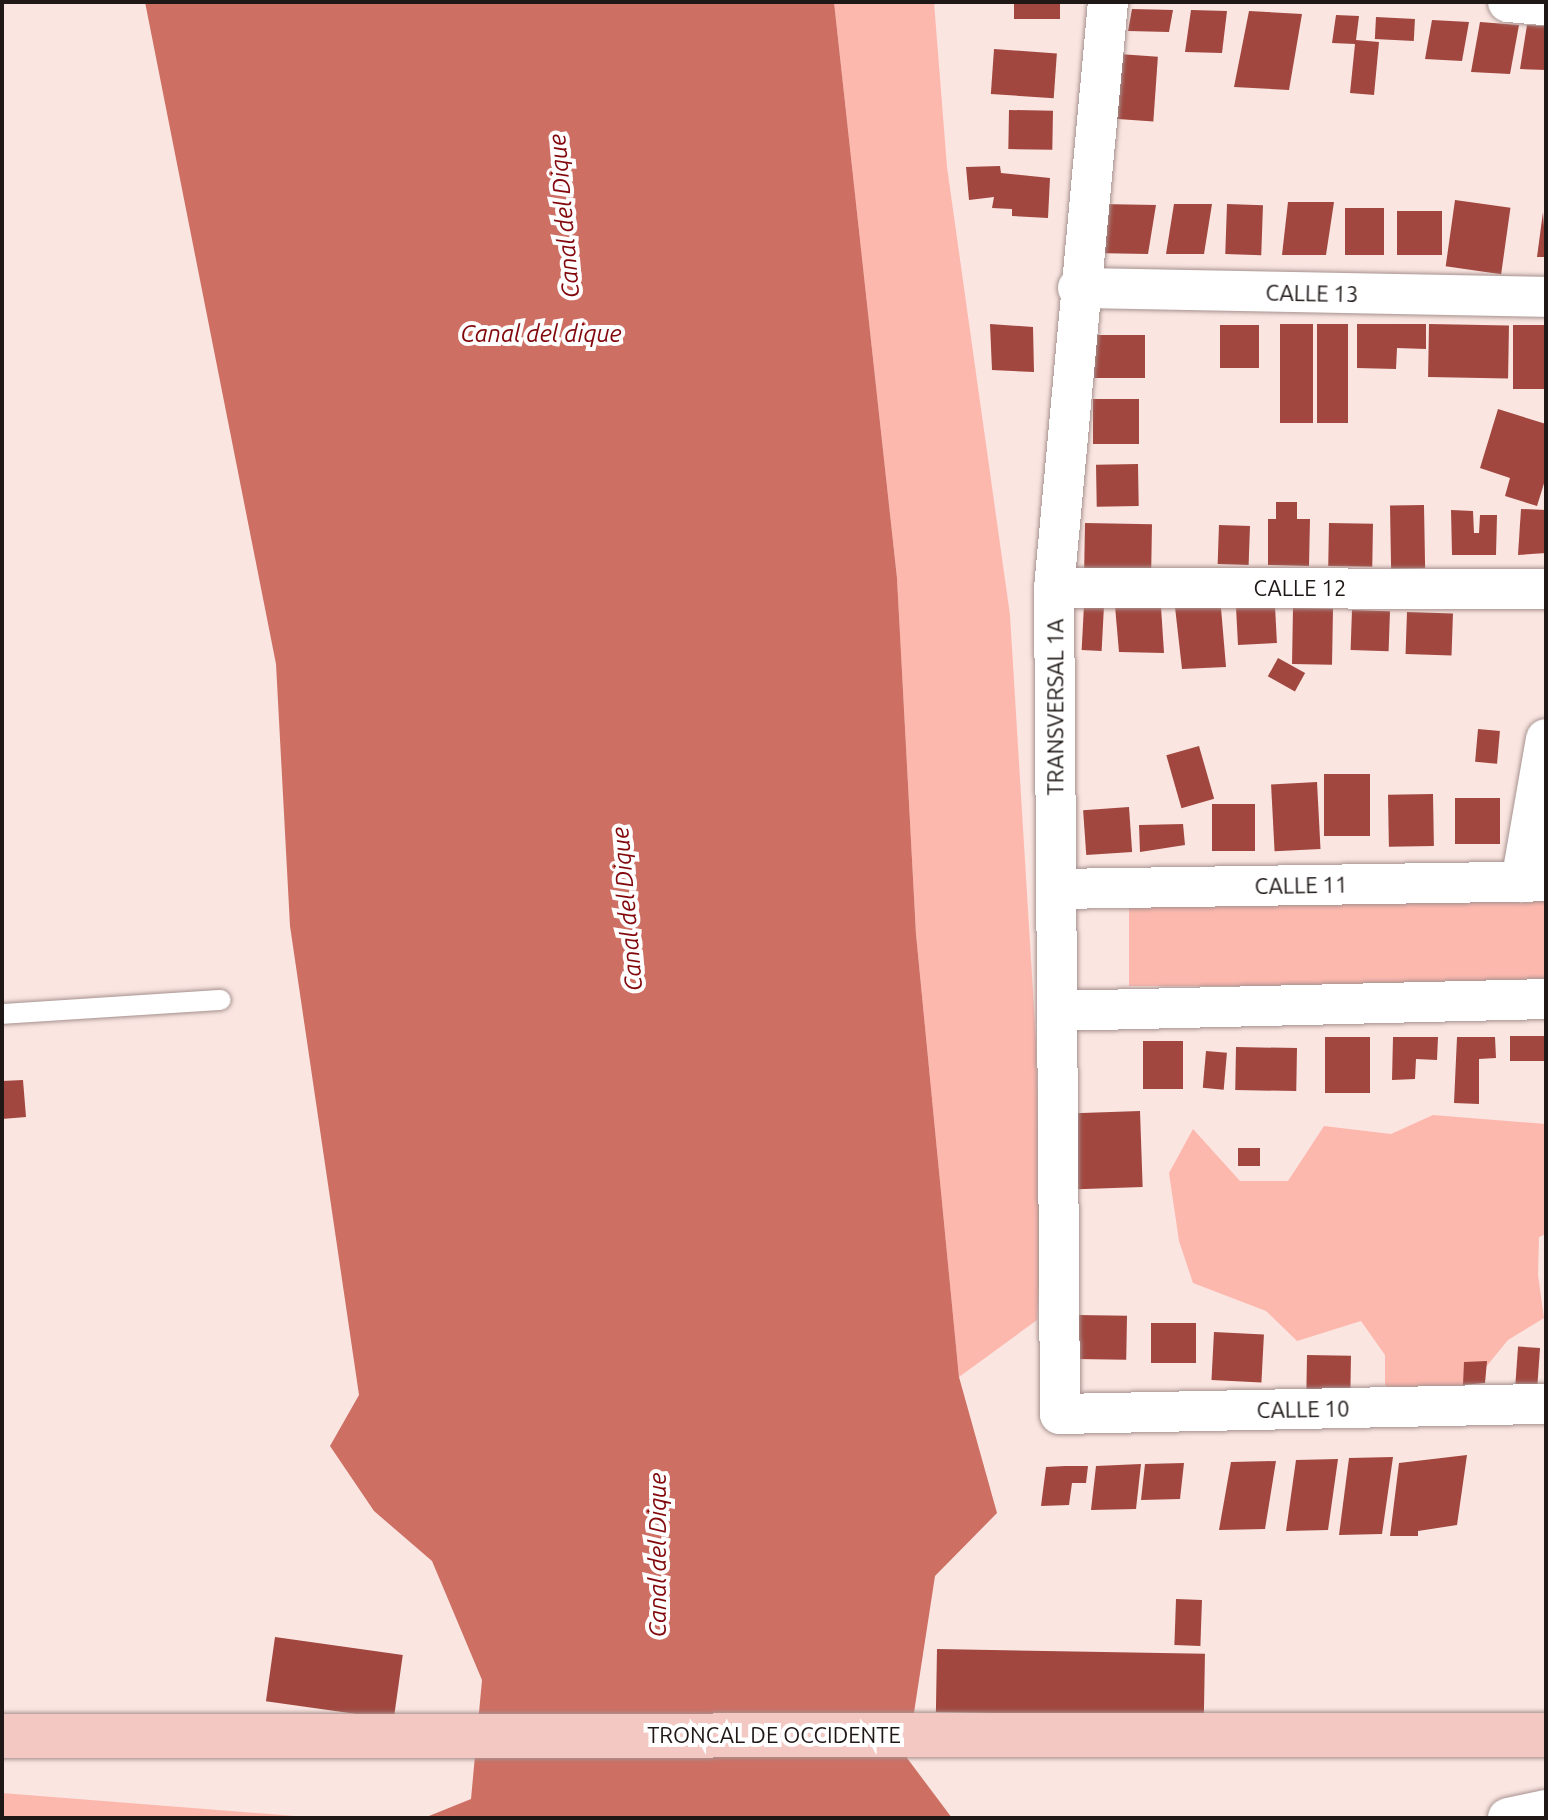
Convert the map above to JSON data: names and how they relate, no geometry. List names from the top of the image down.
{
  "streets": {
    "highway": ["TRONCAL DE OCCIDENTE"],
    "street": [
      "CALLE 13",
      "CALLE 12",
      "TRANSVERSAL 1A",
      "CALLE 11",
      "CALLE 10"
    ]
  },
  "crossings": [
    ["CALLE 13", "TRANSVERSAL 1A"],
    ["CALLE 12", "TRANSVERSAL 1A"],
    ["TRANSVERSAL 1A", "CALLE 11"],
    ["TRANSVERSAL 1A", "CALLE 10"]
  ],
  "water": ["Canal del Dique", "Canal del dique"]
}
